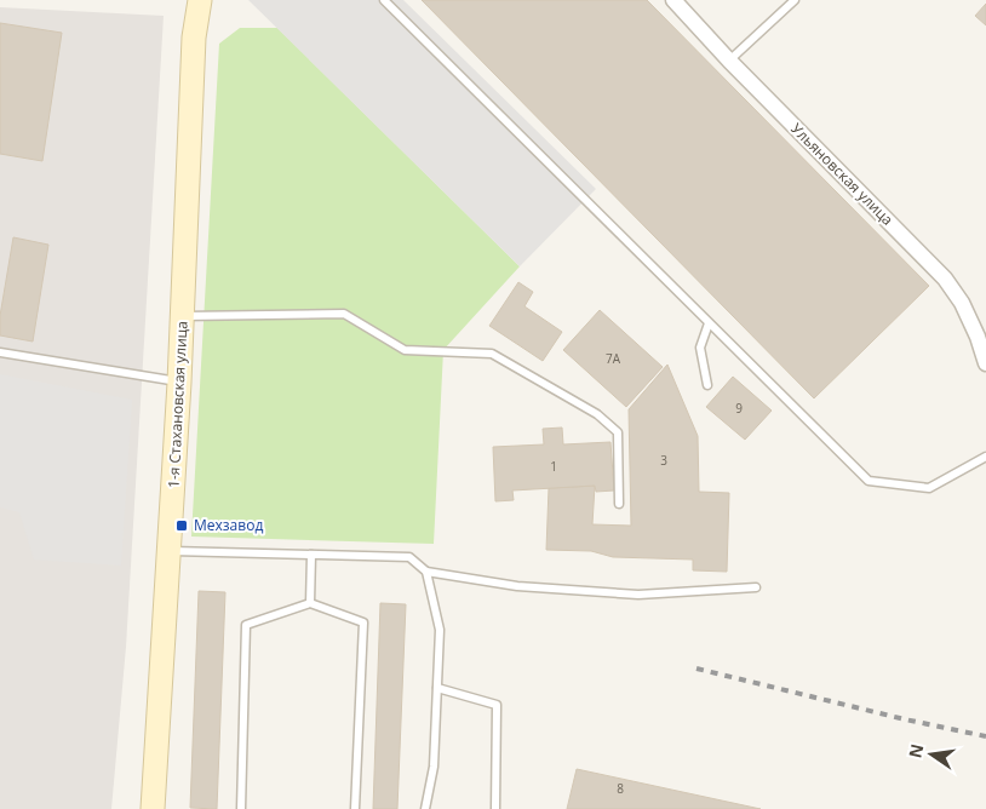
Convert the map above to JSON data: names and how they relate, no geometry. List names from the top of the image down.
{
  "streets": {
    "main road": ["1-я Стахановская улица"],
    "street": ["Ульяновская улица"]
  },
  "places": {
    "transit": ["Мехзавод"]
  },
  "house_numbers": [
    "7А",
    "9",
    "3",
    "1",
    "8"
  ],
  "north": "left"
}
